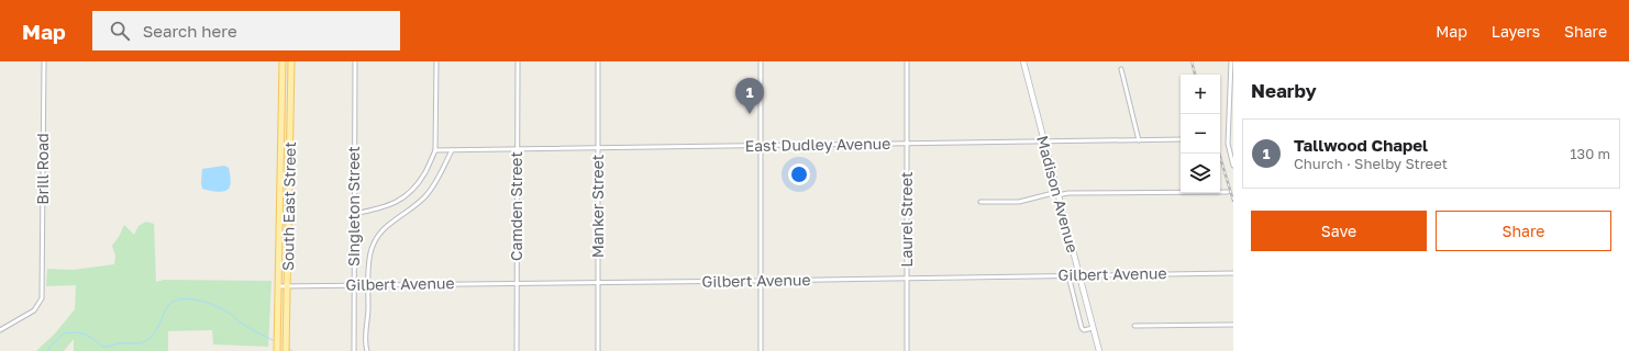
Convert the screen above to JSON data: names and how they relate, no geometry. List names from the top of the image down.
{
  "streets": {
    "main road": ["Madison Avenue", "South East Street"],
    "street": [
      "East Dudley Avenue",
      "Brill Road",
      "Singleton Street",
      "Camden Street",
      "Manker Street",
      "Laurel Street",
      "Gilbert Avenue"
    ]
  },
  "crossings": [
    ["East Dudley Avenue", "Madison Avenue"],
    ["East Dudley Avenue", "Camden Street"],
    ["East Dudley Avenue", "Manker Street"],
    ["East Dudley Avenue", "Laurel Street"],
    ["Madison Avenue", "Gilbert Avenue"],
    ["South East Street", "Gilbert Avenue"],
    ["Singleton Street", "Gilbert Avenue"],
    ["Camden Street", "Gilbert Avenue"],
    ["Manker Street", "Gilbert Avenue"],
    ["Laurel Street", "Gilbert Avenue"]
  ],
  "page": {
    "header": "Map",
    "search": "Search here",
    "nav": ["Map", "Layers", "Share"],
    "heading": "Nearby",
    "map_buttons": ["+", "−"],
    "pins": "1",
    "list": [
      {
        "mark": "1",
        "name": "Tallwood Chapel",
        "note": "Church · Shelby Street",
        "value": "130 m"
      }
    ],
    "buttons": ["Save", "Share"]
  }
}
